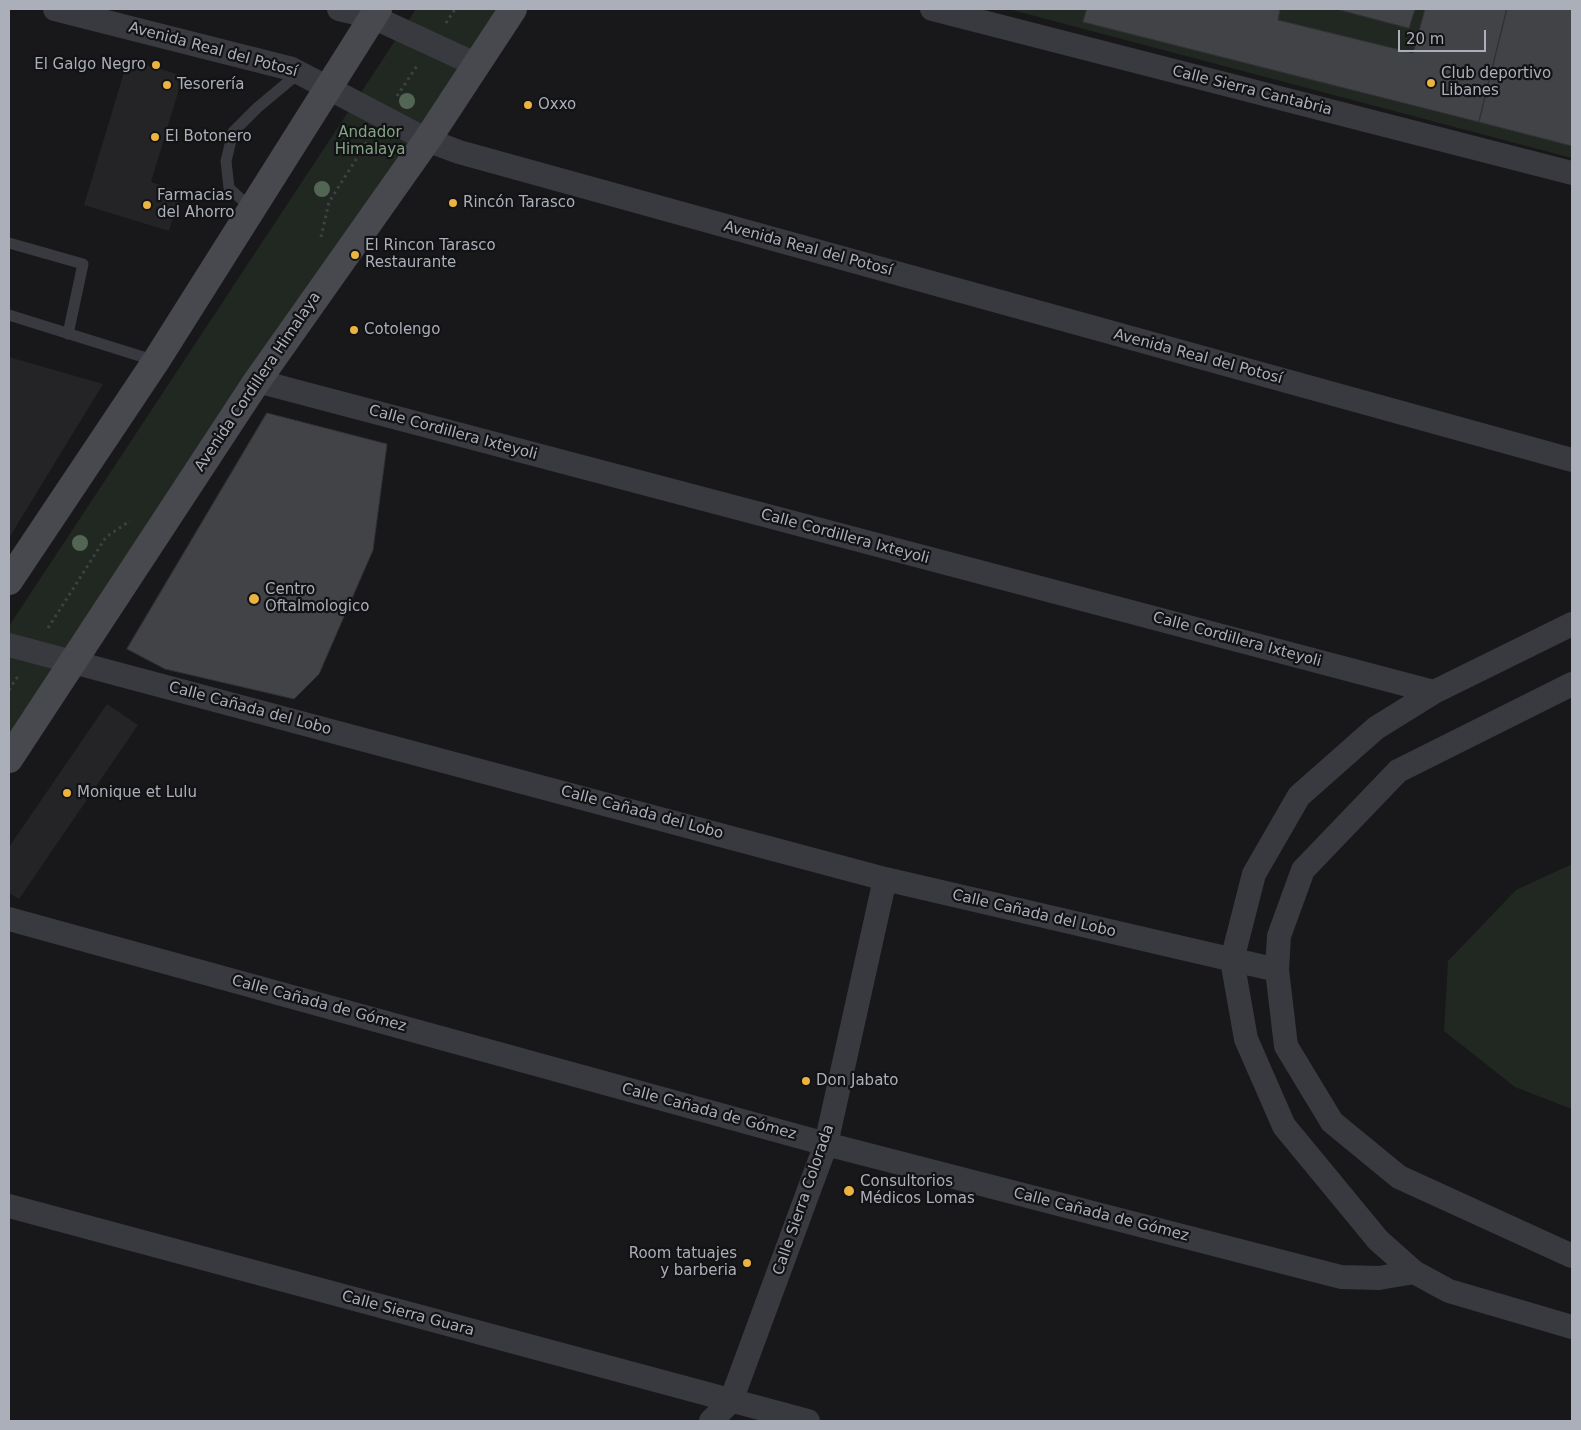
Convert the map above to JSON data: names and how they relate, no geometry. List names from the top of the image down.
{
  "streets": {
    "main road": ["Avenida Cordillera Himalaya"],
    "street": [
      "Avenida Real del Potosí",
      "Calle Sierra Cantabria",
      "Calle Cordillera Ixteyoli",
      "Calle Cañada del Lobo",
      "Calle Cañada de Gómez",
      "Calle Sierra Colorada",
      "Calle Sierra Guara"
    ]
  },
  "crossings": [
    ["Avenida Real del Potosí", "Avenida Cordillera Himalaya"],
    ["Avenida Cordillera Himalaya", "Calle Cordillera Ixteyoli"],
    ["Avenida Cordillera Himalaya", "Calle Cañada del Lobo"],
    ["Calle Cañada del Lobo", "Calle Sierra Colorada"],
    ["Calle Cañada de Gómez", "Calle Sierra Colorada"],
    ["Calle Sierra Colorada", "Calle Sierra Guara"]
  ],
  "parks": ["Andador Himalaya"],
  "places": [
    "El Galgo Negro",
    "Club deportivo Libanes",
    "Tesorería",
    "Oxxo",
    "El Botonero",
    "Rincón Tarasco",
    "Farmacias del Ahorro",
    "El Rincon Tarasco Restaurante",
    "Cotolengo",
    "Centro Oftalmologico",
    "Monique et Lulu",
    "Don Jabato",
    "Consultorios Médicos Lomas",
    "Room tatuajes y barberia"
  ],
  "scale_bar": "20 m"
}
